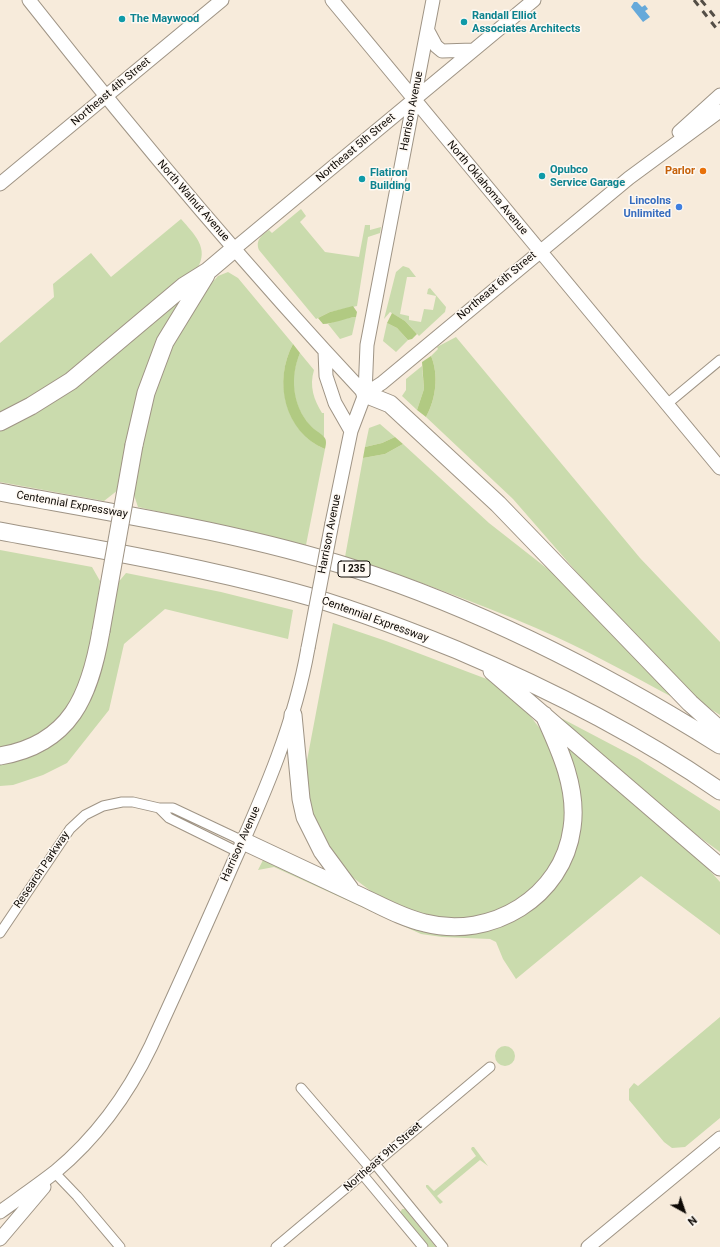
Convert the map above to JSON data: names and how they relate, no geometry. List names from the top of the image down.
{
  "streets": {
    "highway": ["Centennial Expressway", "I 235"],
    "main road": [
      "Northeast 4th Street",
      "Harrison Avenue",
      "Northeast 5th Street",
      "North Oklahoma Avenue",
      "North Walnut Avenue",
      "Northeast 6th Street"
    ],
    "street": ["Research Parkway", "Northeast 9th Street"]
  },
  "crossings": [
    ["Northeast 4th Street", "North Walnut Avenue"],
    ["Harrison Avenue", "Northeast 5th Street"],
    ["Harrison Avenue", "North Oklahoma Avenue"],
    ["Harrison Avenue", "North Walnut Avenue"],
    ["Harrison Avenue", "Northeast 6th Street"],
    ["Harrison Avenue", "Research Parkway"],
    ["Northeast 5th Street", "North Oklahoma Avenue"],
    ["Northeast 5th Street", "North Walnut Avenue"],
    ["North Oklahoma Avenue", "Northeast 6th Street"],
    ["North Walnut Avenue", "Northeast 6th Street"]
  ],
  "places": [
    "The Maywood",
    "Randall Elliot Associates Architects",
    "Parlor",
    "Opubco Service Garage",
    "Flatiron Building",
    "Lincolns Unlimited"
  ],
  "north": "bottom right"
}
